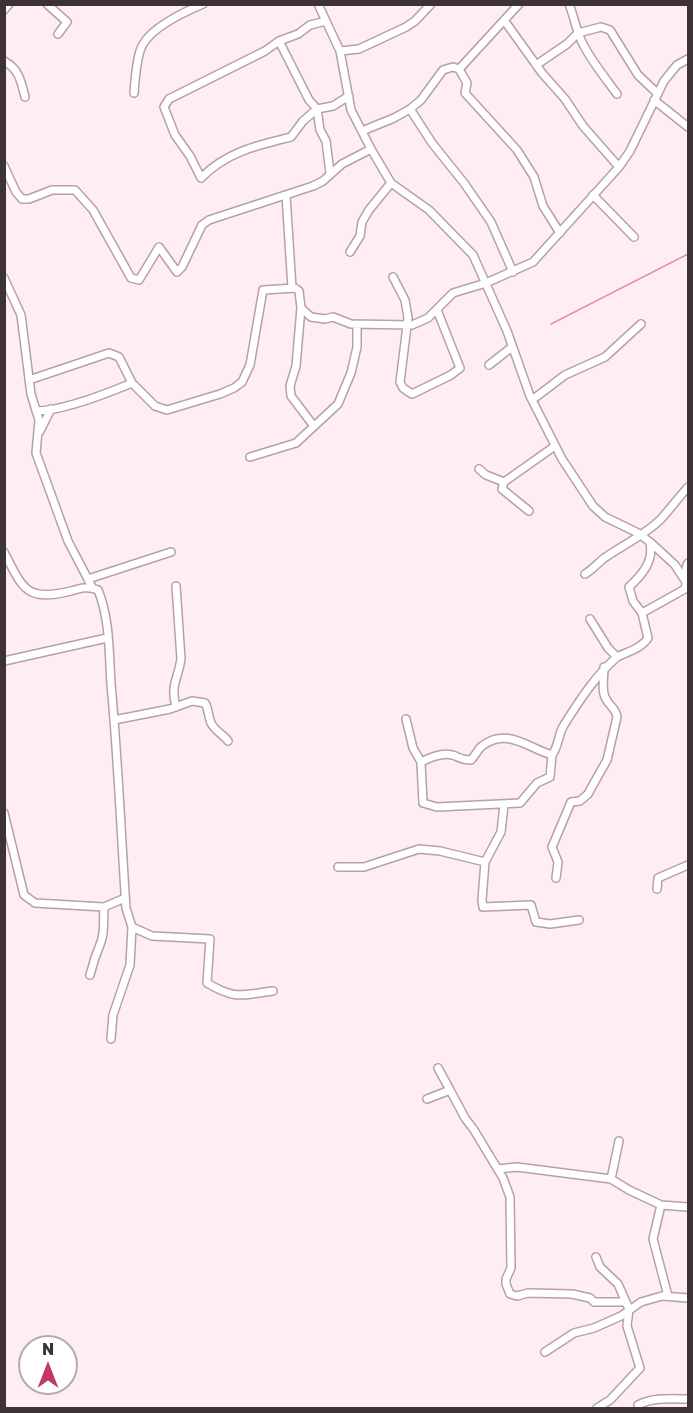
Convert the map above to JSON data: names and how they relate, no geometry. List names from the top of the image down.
{
  "north": "top"
}
